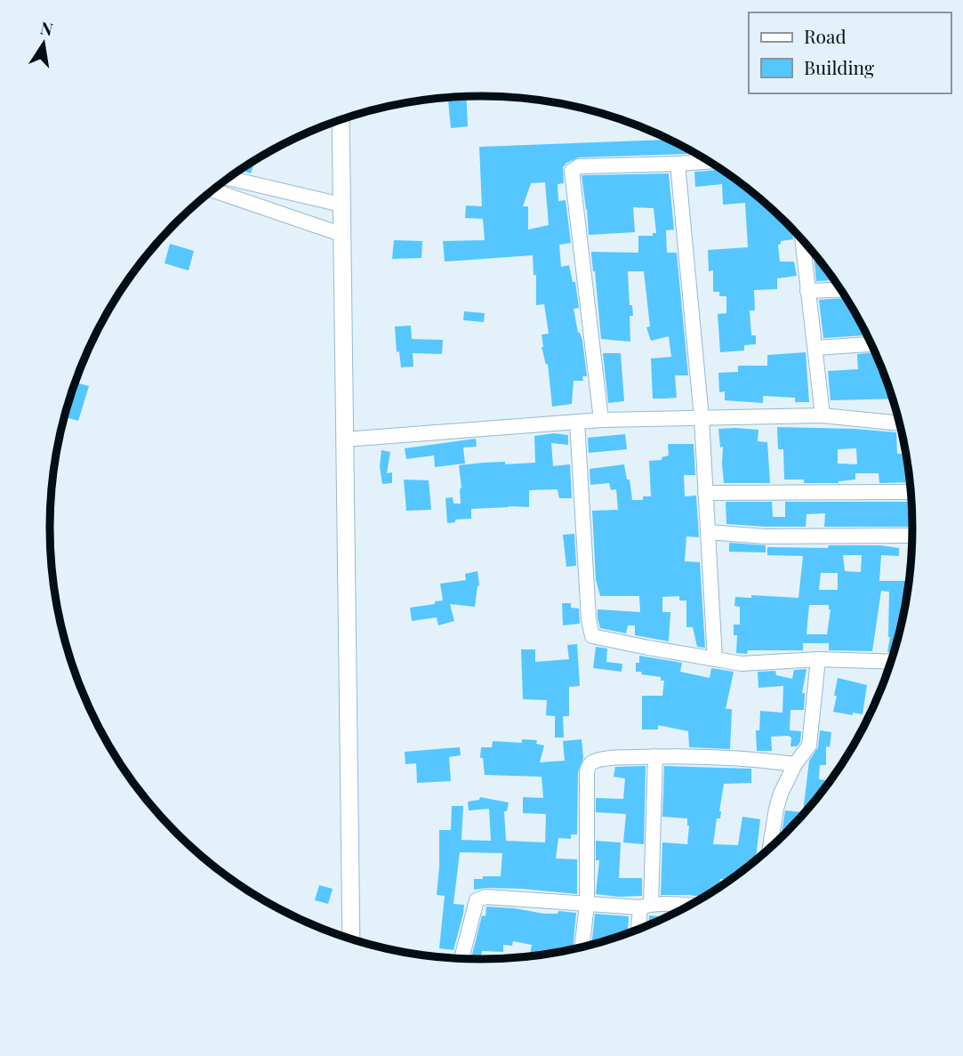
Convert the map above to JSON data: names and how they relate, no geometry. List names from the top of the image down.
{
  "legend": ["Road", "Building"],
  "north": "top"
}
